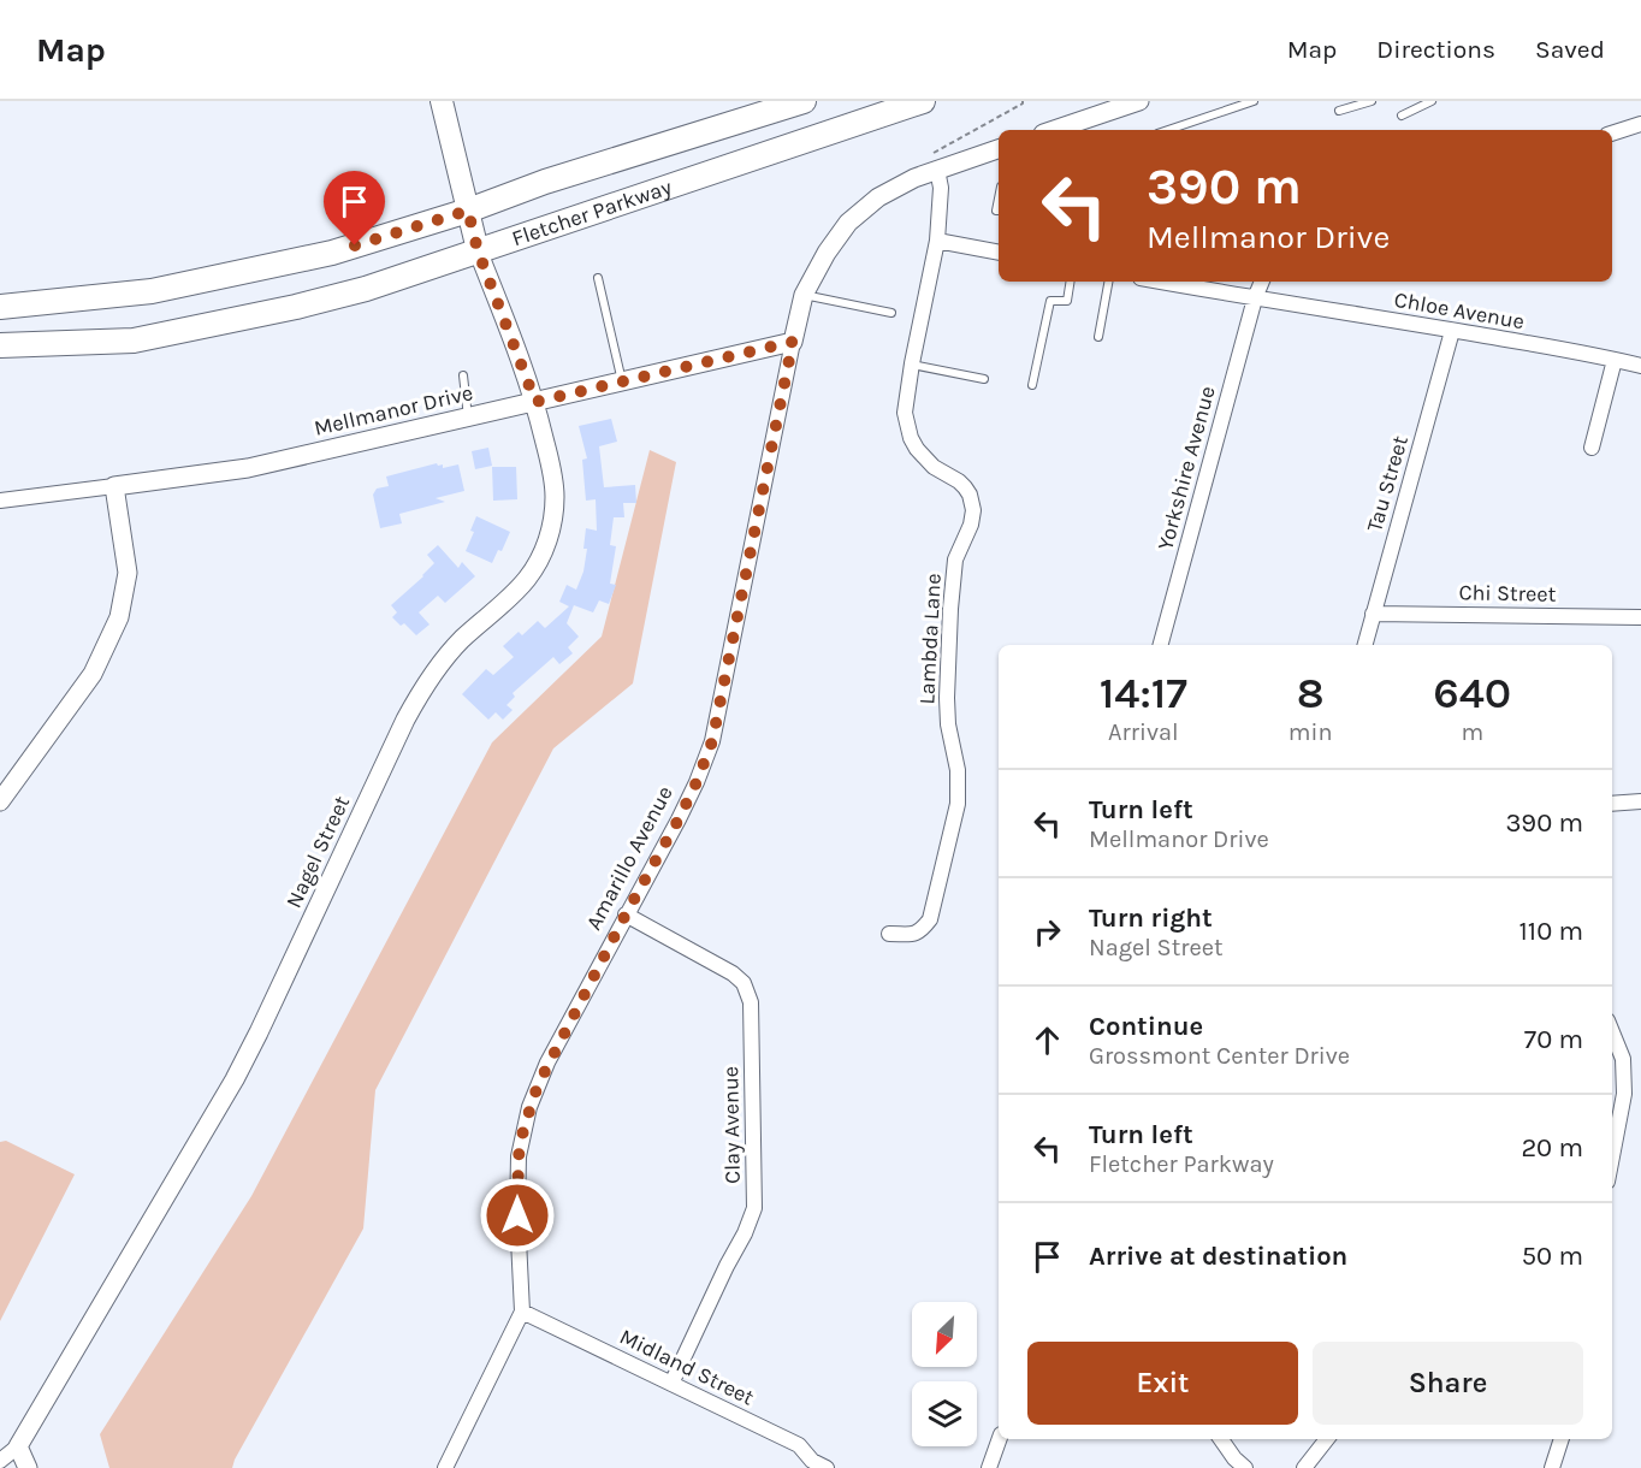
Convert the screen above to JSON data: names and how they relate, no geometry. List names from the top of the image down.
{
  "streets": {
    "main road": ["Fletcher Parkway"],
    "street": [
      "Chloe Avenue",
      "Mellmanor Drive",
      "Yorkshire Avenue",
      "Tau Street",
      "Chi Street",
      "Lambda Lane",
      "Nagel Street",
      "Amarillo Avenue",
      "Clay Avenue",
      "Midland Street"
    ]
  },
  "crossings": [
    ["Fletcher Parkway", "Nagel Street"],
    ["Chloe Avenue", "Yorkshire Avenue"],
    ["Chloe Avenue", "Tau Street"],
    ["Mellmanor Drive", "Nagel Street"],
    ["Mellmanor Drive", "Amarillo Avenue"],
    ["Tau Street", "Chi Street"],
    ["Lambda Lane", "Amarillo Avenue"],
    ["Amarillo Avenue", "Clay Avenue"],
    ["Amarillo Avenue", "Midland Street"],
    ["Clay Avenue", "Midland Street"]
  ],
  "north": "bottom left",
  "page": {
    "header": "Map",
    "nav": ["Map", "Directions", "Saved"],
    "turn": ["390 m", "Mellmanor Drive"],
    "eta": [
      "14:17",
      "Arrival",
      "8",
      "min",
      "640",
      "m"
    ],
    "list": [
      {
        "name": "Turn left",
        "note": "Mellmanor Drive",
        "value": "390 m"
      },
      {
        "name": "Turn right",
        "note": "Nagel Street",
        "value": "110 m"
      },
      {
        "name": "Continue",
        "note": "Grossmont Center Drive",
        "value": "70 m"
      },
      {
        "name": "Turn left",
        "note": "Fletcher Parkway",
        "value": "20 m"
      },
      {
        "name": "Arrive at destination",
        "value": "50 m"
      }
    ],
    "buttons": ["Exit", "Share"]
  }
}
